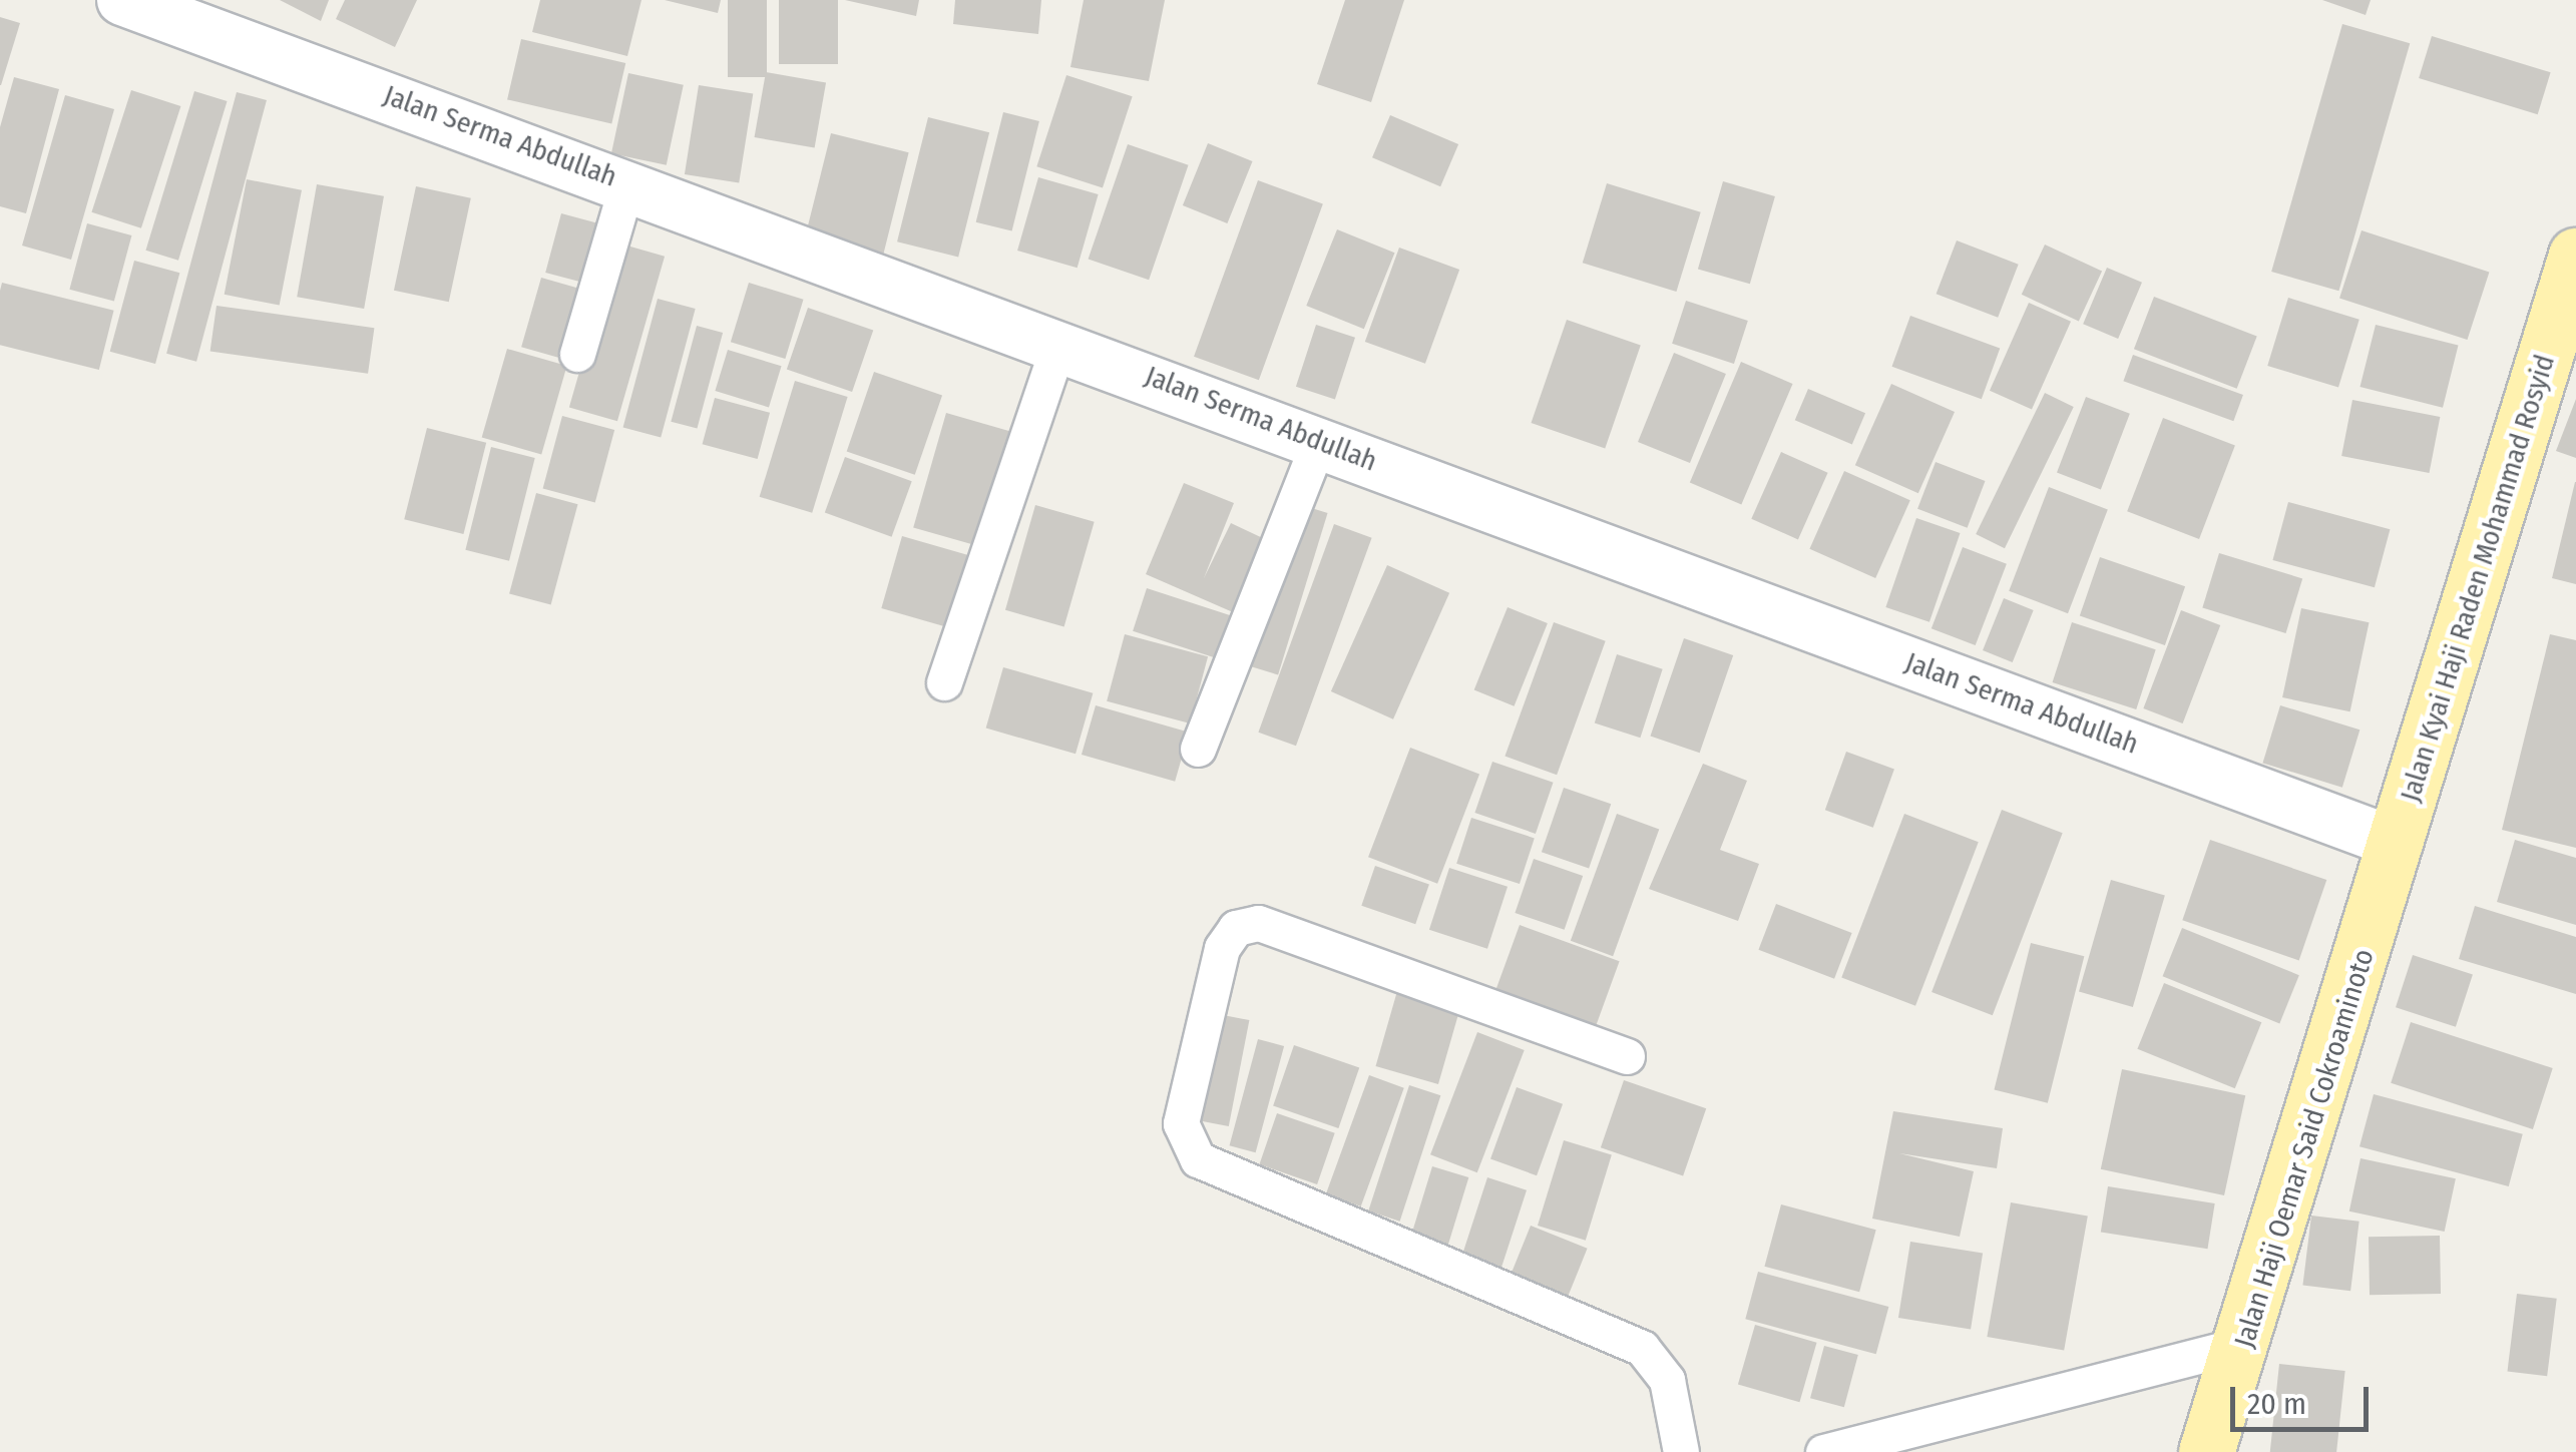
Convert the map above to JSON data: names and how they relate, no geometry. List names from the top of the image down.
{
  "streets": {
    "main road": ["Jalan Serma Abdullah", "Jalan Kyai Haji Raden Mohammad Rosyid", "Jalan Haji Oemar Said Cokroaminoto"]
  },
  "crossings": [
    ["Jalan Serma Abdullah", "Jalan Kyai Haji Raden Mohammad Rosyid"],
    ["Jalan Serma Abdullah", "Jalan Haji Oemar Said Cokroaminoto"],
    ["Jalan Kyai Haji Raden Mohammad Rosyid", "Jalan Haji Oemar Said Cokroaminoto"]
  ],
  "scale_bar": "20 m"
}
